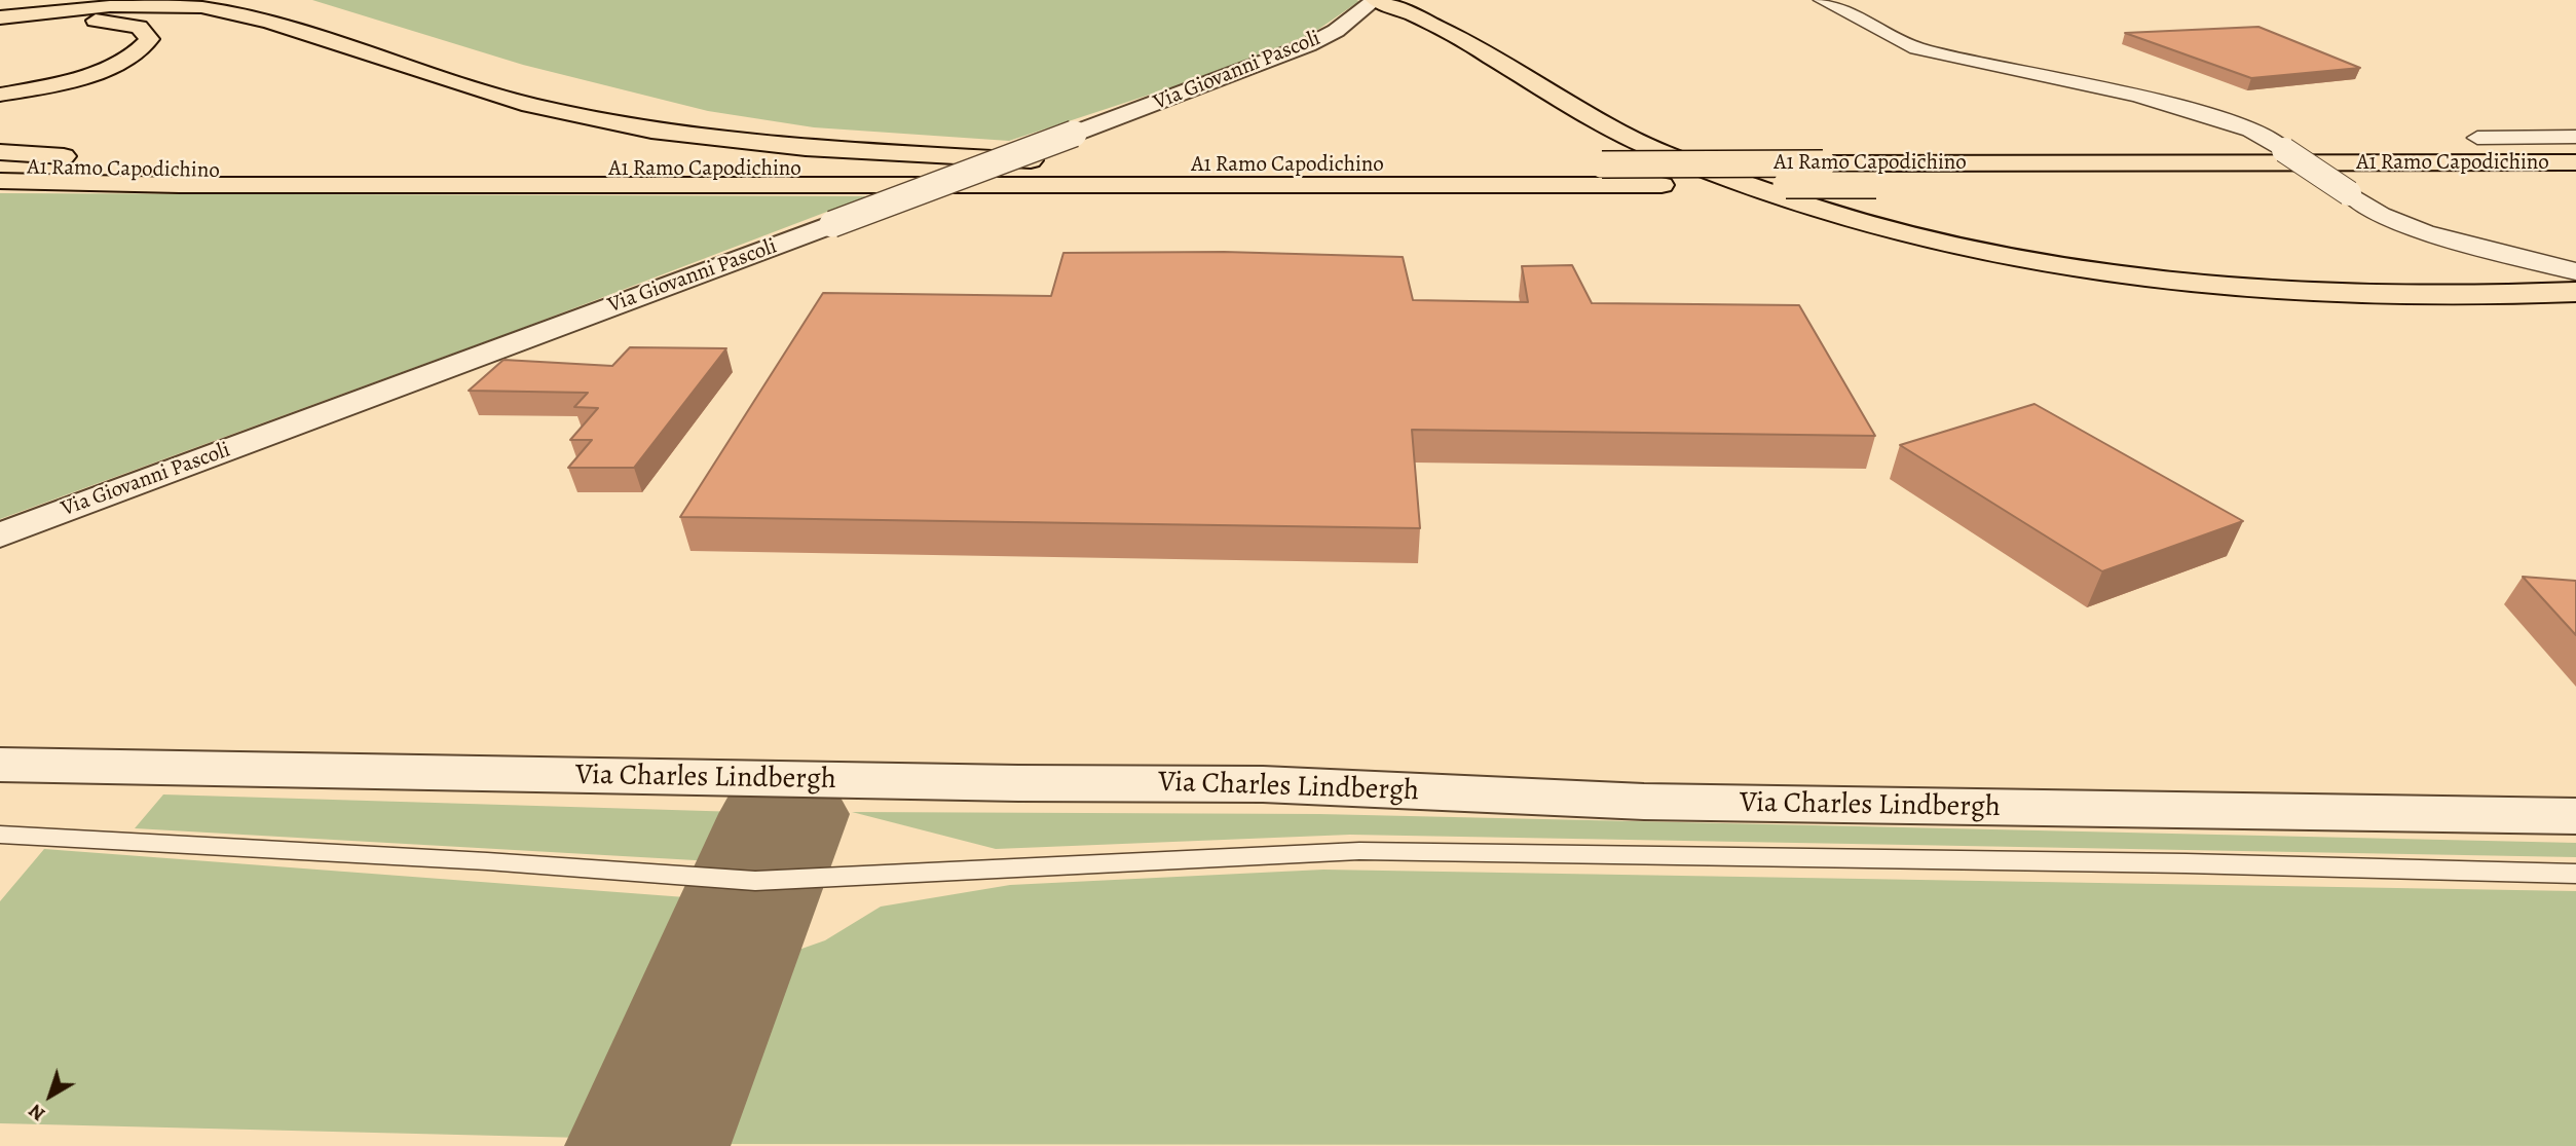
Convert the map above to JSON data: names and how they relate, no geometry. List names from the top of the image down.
{
  "streets": {
    "highway": ["A1 Ramo Capodichino"],
    "street": ["Via Giovanni Pascoli", "Via Charles Lindbergh"]
  },
  "north": "bottom left"
}
